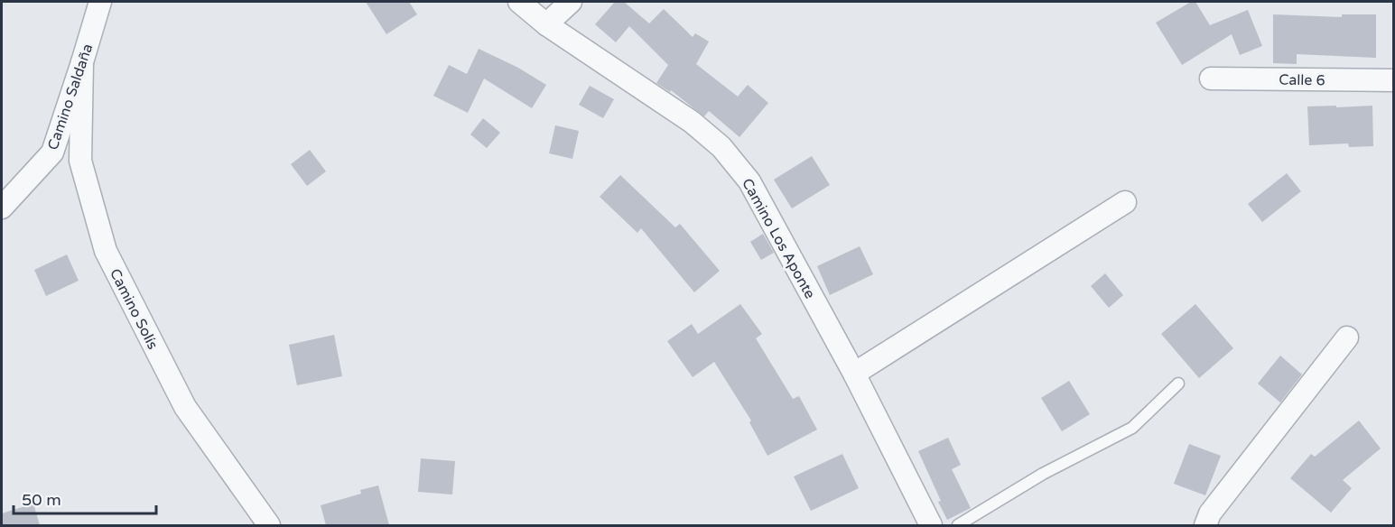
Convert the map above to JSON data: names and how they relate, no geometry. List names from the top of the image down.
{
  "streets": {
    "street": [
      "Calle 6",
      "Camino Saldaña",
      "Camino Los Aponte",
      "Camino Solís"
    ]
  },
  "crossings": [
    ["Camino Saldaña", "Camino Solís"]
  ],
  "scale_bar": "50 m"
}
